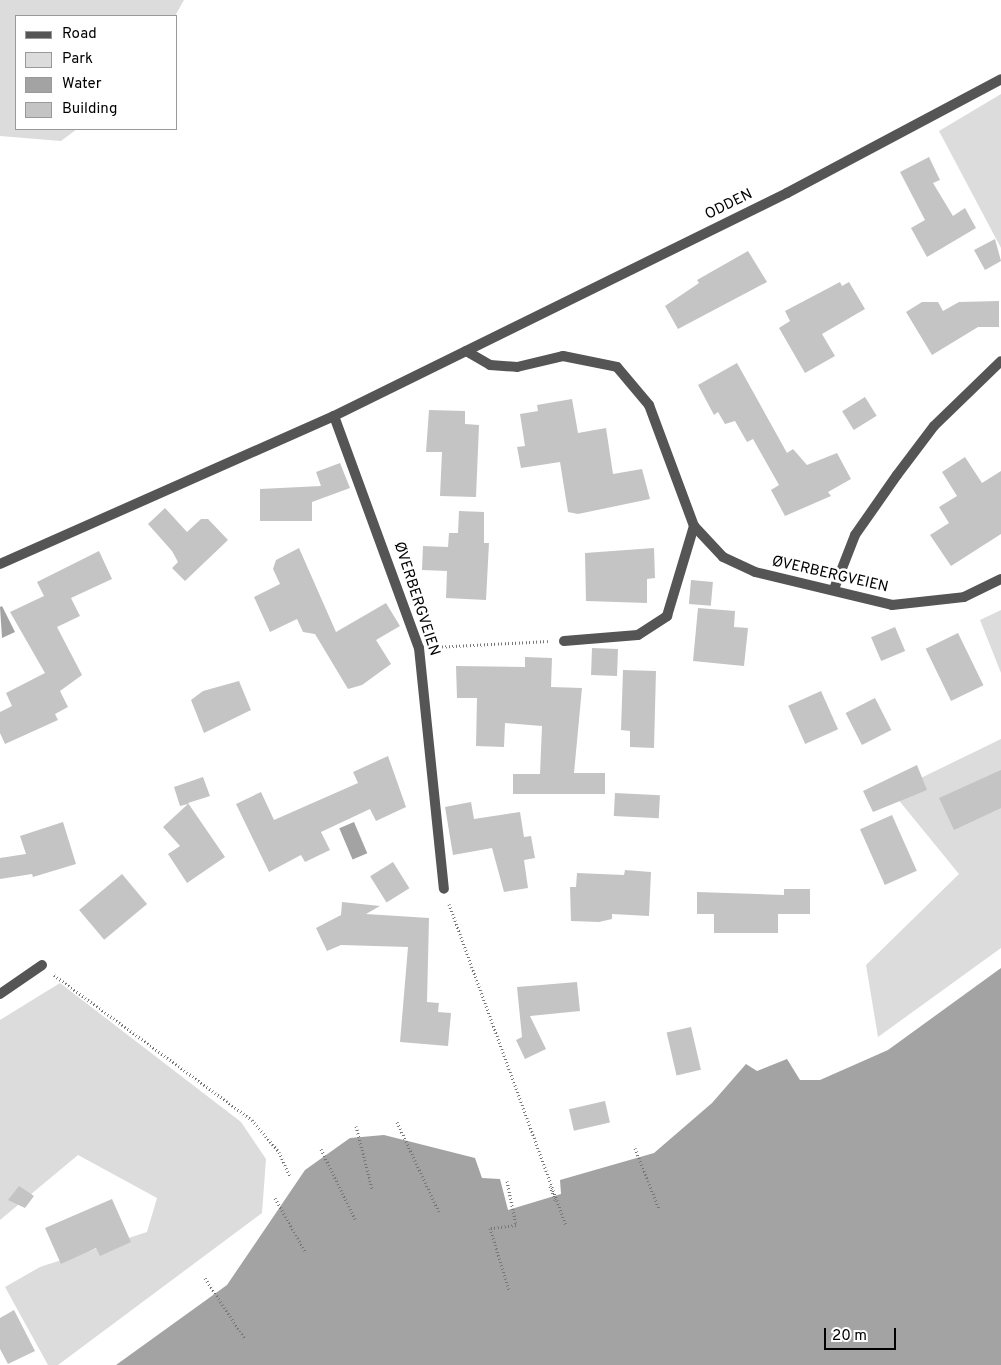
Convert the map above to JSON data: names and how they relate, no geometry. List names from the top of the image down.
{
  "streets": {
    "street": ["ODDEN", "ØVERBERGVEIEN"]
  },
  "crossings": [
    ["ODDEN", "ØVERBERGVEIEN"]
  ],
  "legend": [
    "Road",
    "Park",
    "Water",
    "Building"
  ],
  "scale_bar": "20 m"
}
